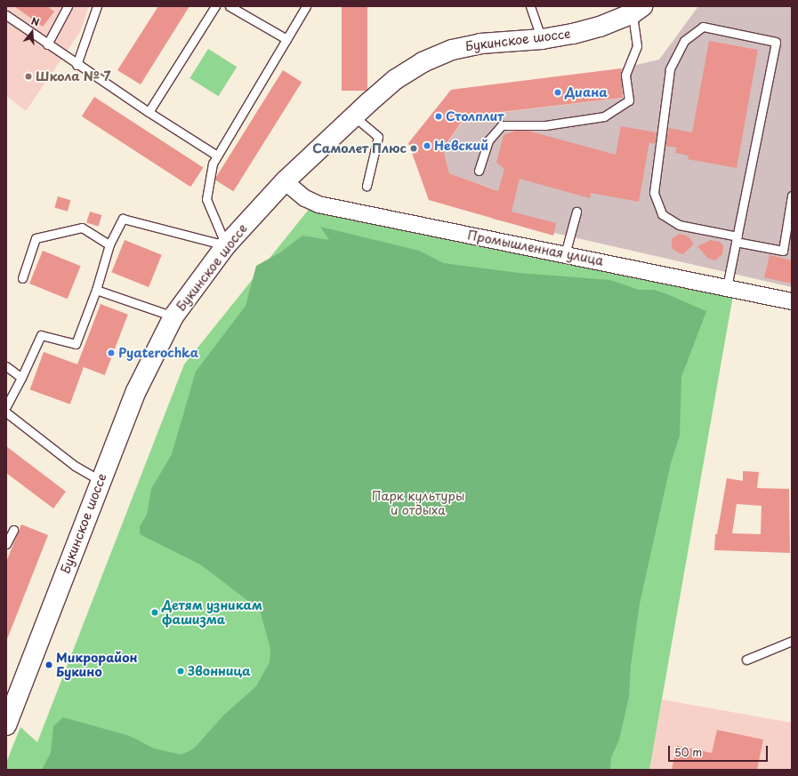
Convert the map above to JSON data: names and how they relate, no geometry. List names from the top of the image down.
{
  "streets": {
    "main road": ["Букинское шоссе"],
    "street": ["Промышленная улица"]
  },
  "crossings": [
    ["Букинское шоссе", "Промышленная улица"]
  ],
  "parks": ["Парк культуры и отдыха"],
  "places": [
    "Школа № 7",
    "Диана",
    "Столплит",
    "Невский",
    "Самолет Плюс",
    "Pyaterochka",
    "Детям узникам фашизма",
    "Микрорайон Букино",
    "Звонница"
  ],
  "scale_bar": "50 m",
  "north": "top"
}
